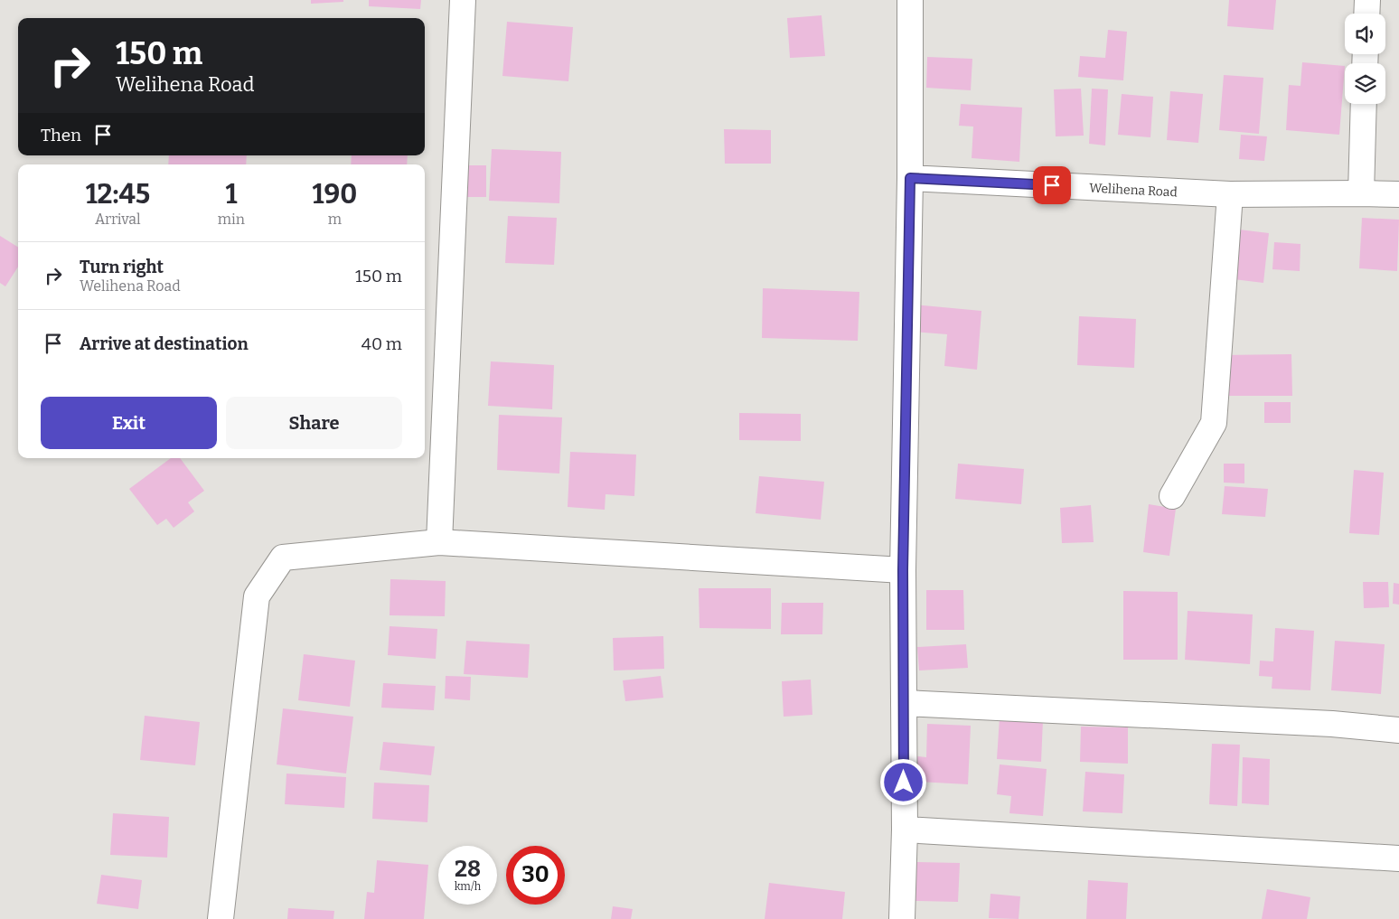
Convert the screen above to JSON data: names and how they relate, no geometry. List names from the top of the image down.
{
  "streets": {
    "street": ["Welihena Road"]
  },
  "page": {
    "turn": ["150 m", "Welihena Road"],
    "then": "Then",
    "eta": [
      "12:45",
      "Arrival",
      "1",
      "min",
      "190",
      "m"
    ],
    "list": [
      {
        "name": "Turn right",
        "note": "Welihena Road",
        "value": "150 m"
      },
      {
        "name": "Arrive at destination",
        "value": "40 m"
      }
    ],
    "buttons": ["Exit", "Share"],
    "speed": "28 km/h",
    "limit": "30"
  }
}
